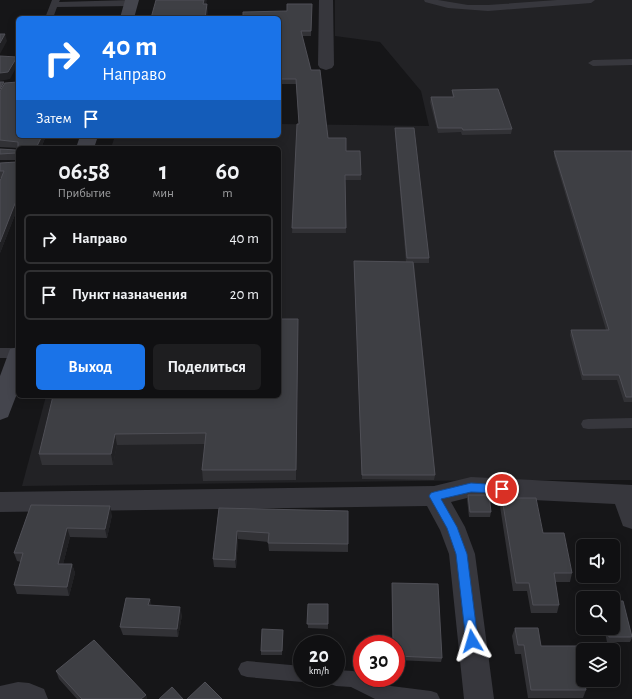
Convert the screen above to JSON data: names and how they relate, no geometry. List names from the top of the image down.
{
  "page": {
    "turn": ["40 m", "Направо"],
    "then": "Затем",
    "eta": [
      "06:58",
      "Прибытие",
      "1",
      "мин",
      "60",
      "m"
    ],
    "list": [
      {
        "name": "Направо",
        "value": "40 m"
      },
      {
        "name": "Пункт назначения",
        "value": "20 m"
      }
    ],
    "buttons": ["Выход", "Поделиться"],
    "speed": "20 km/h",
    "limit": "30"
  }
}
